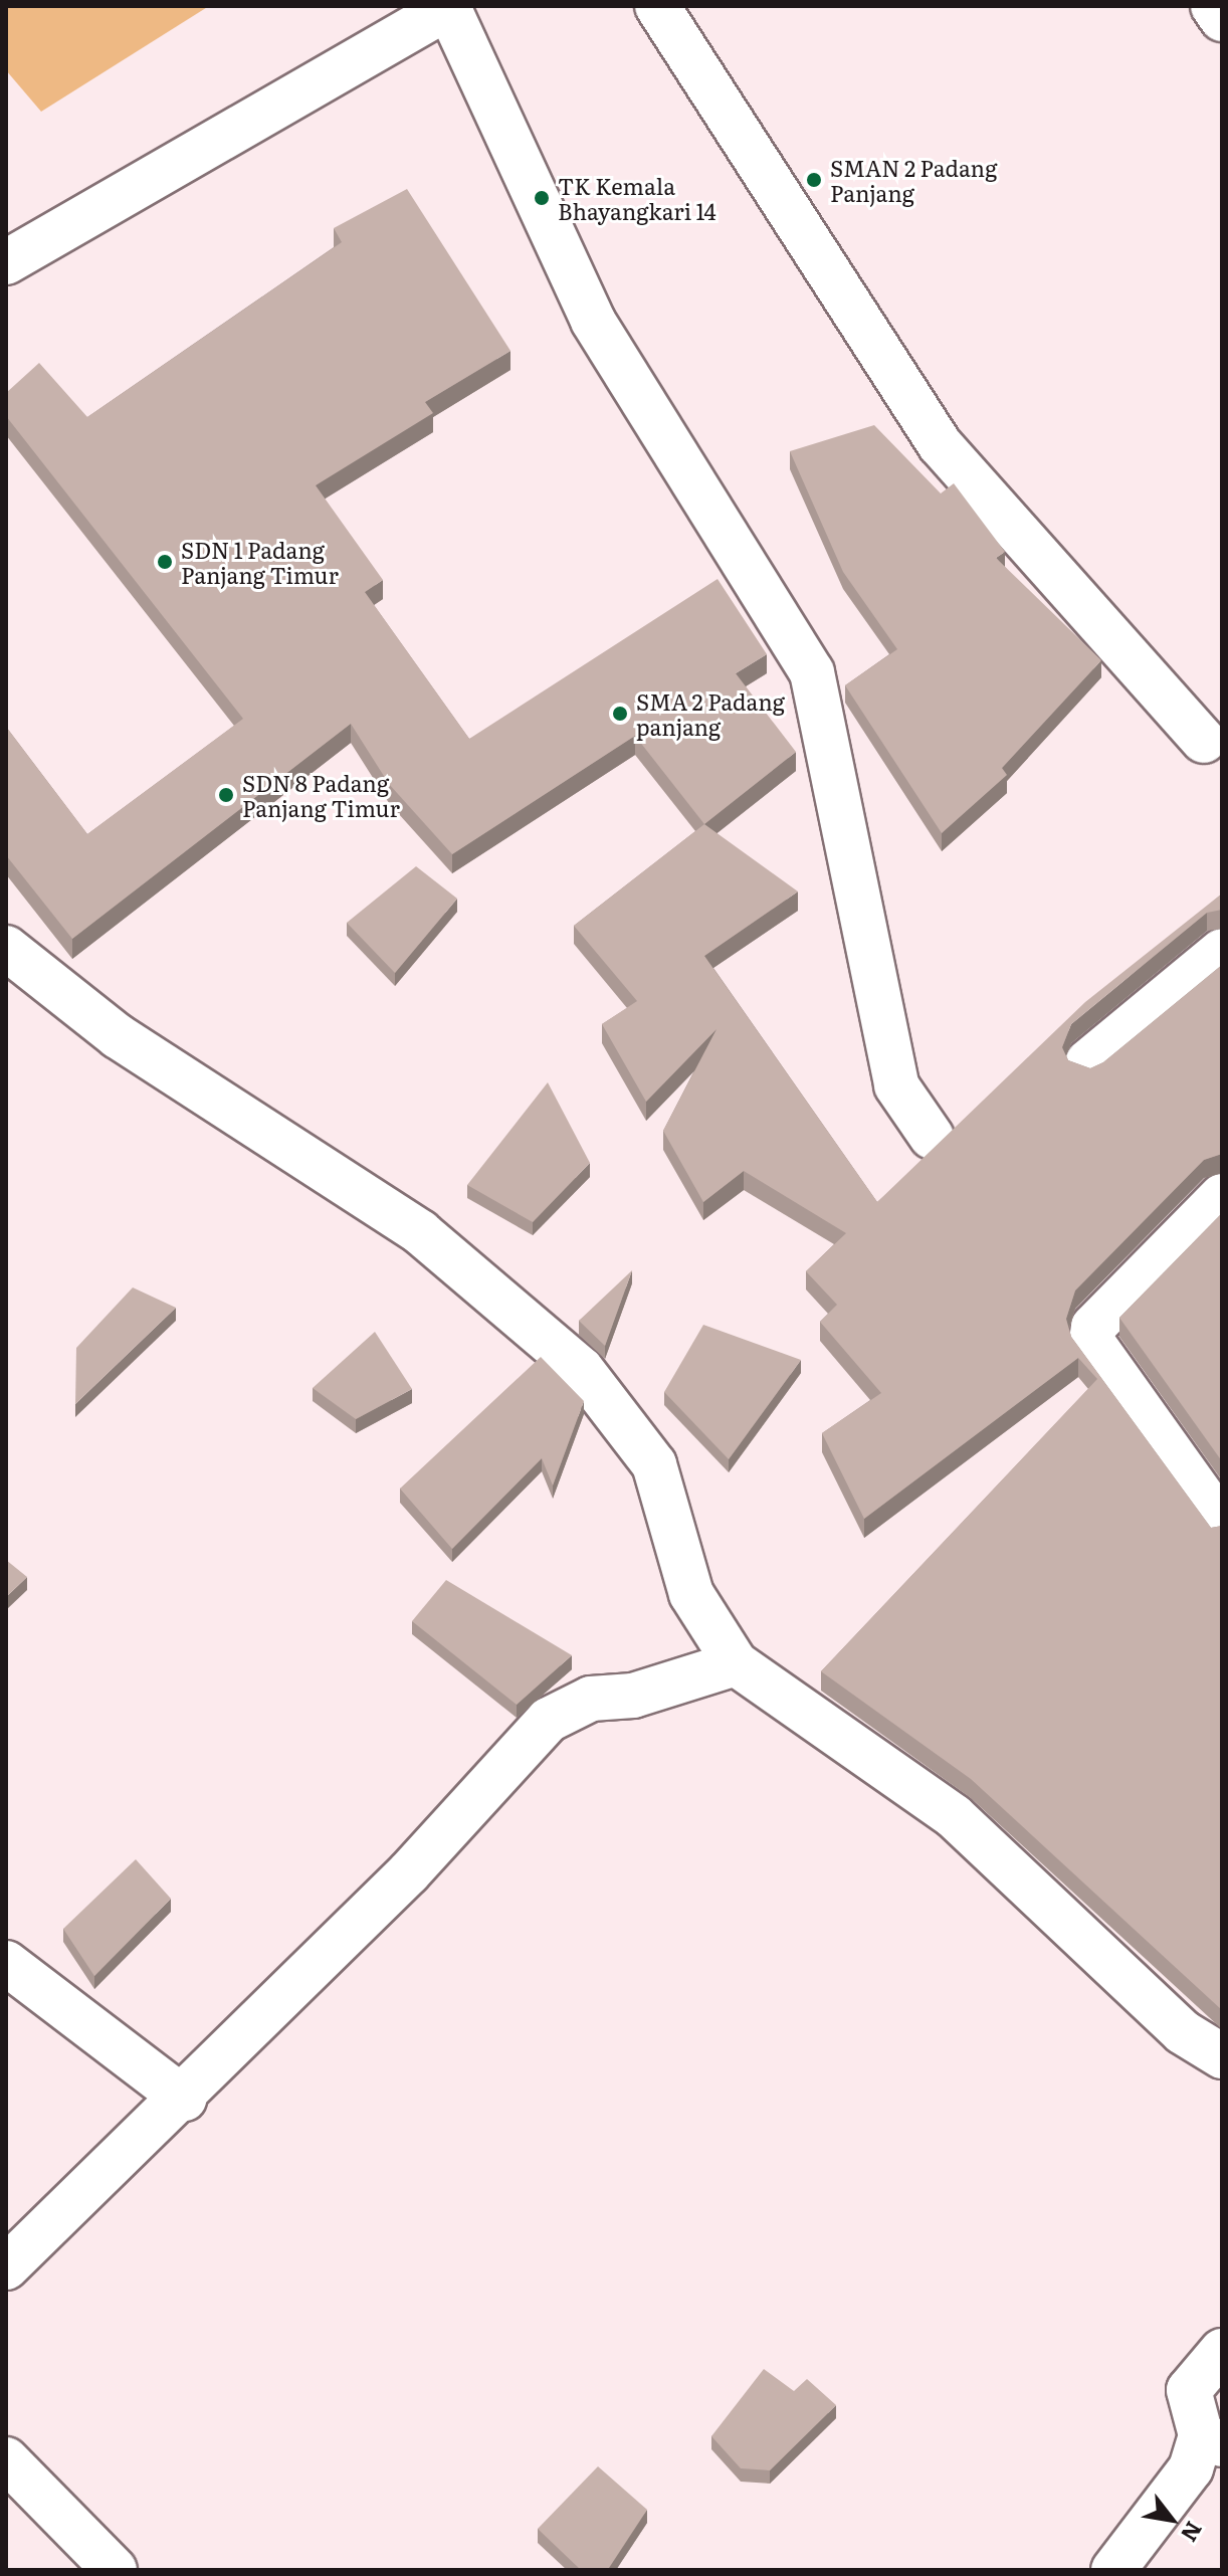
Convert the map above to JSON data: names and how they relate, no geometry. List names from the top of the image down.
{
  "places": [
    "SMAN 2 Padang Panjang",
    "TK Kemala Bhayangkari 14",
    "SDN 1 Padang Panjang Timur",
    "SMA 2 Padang panjang",
    "SDN 8 Padang Panjang Timur"
  ],
  "north": "bottom right"
}
